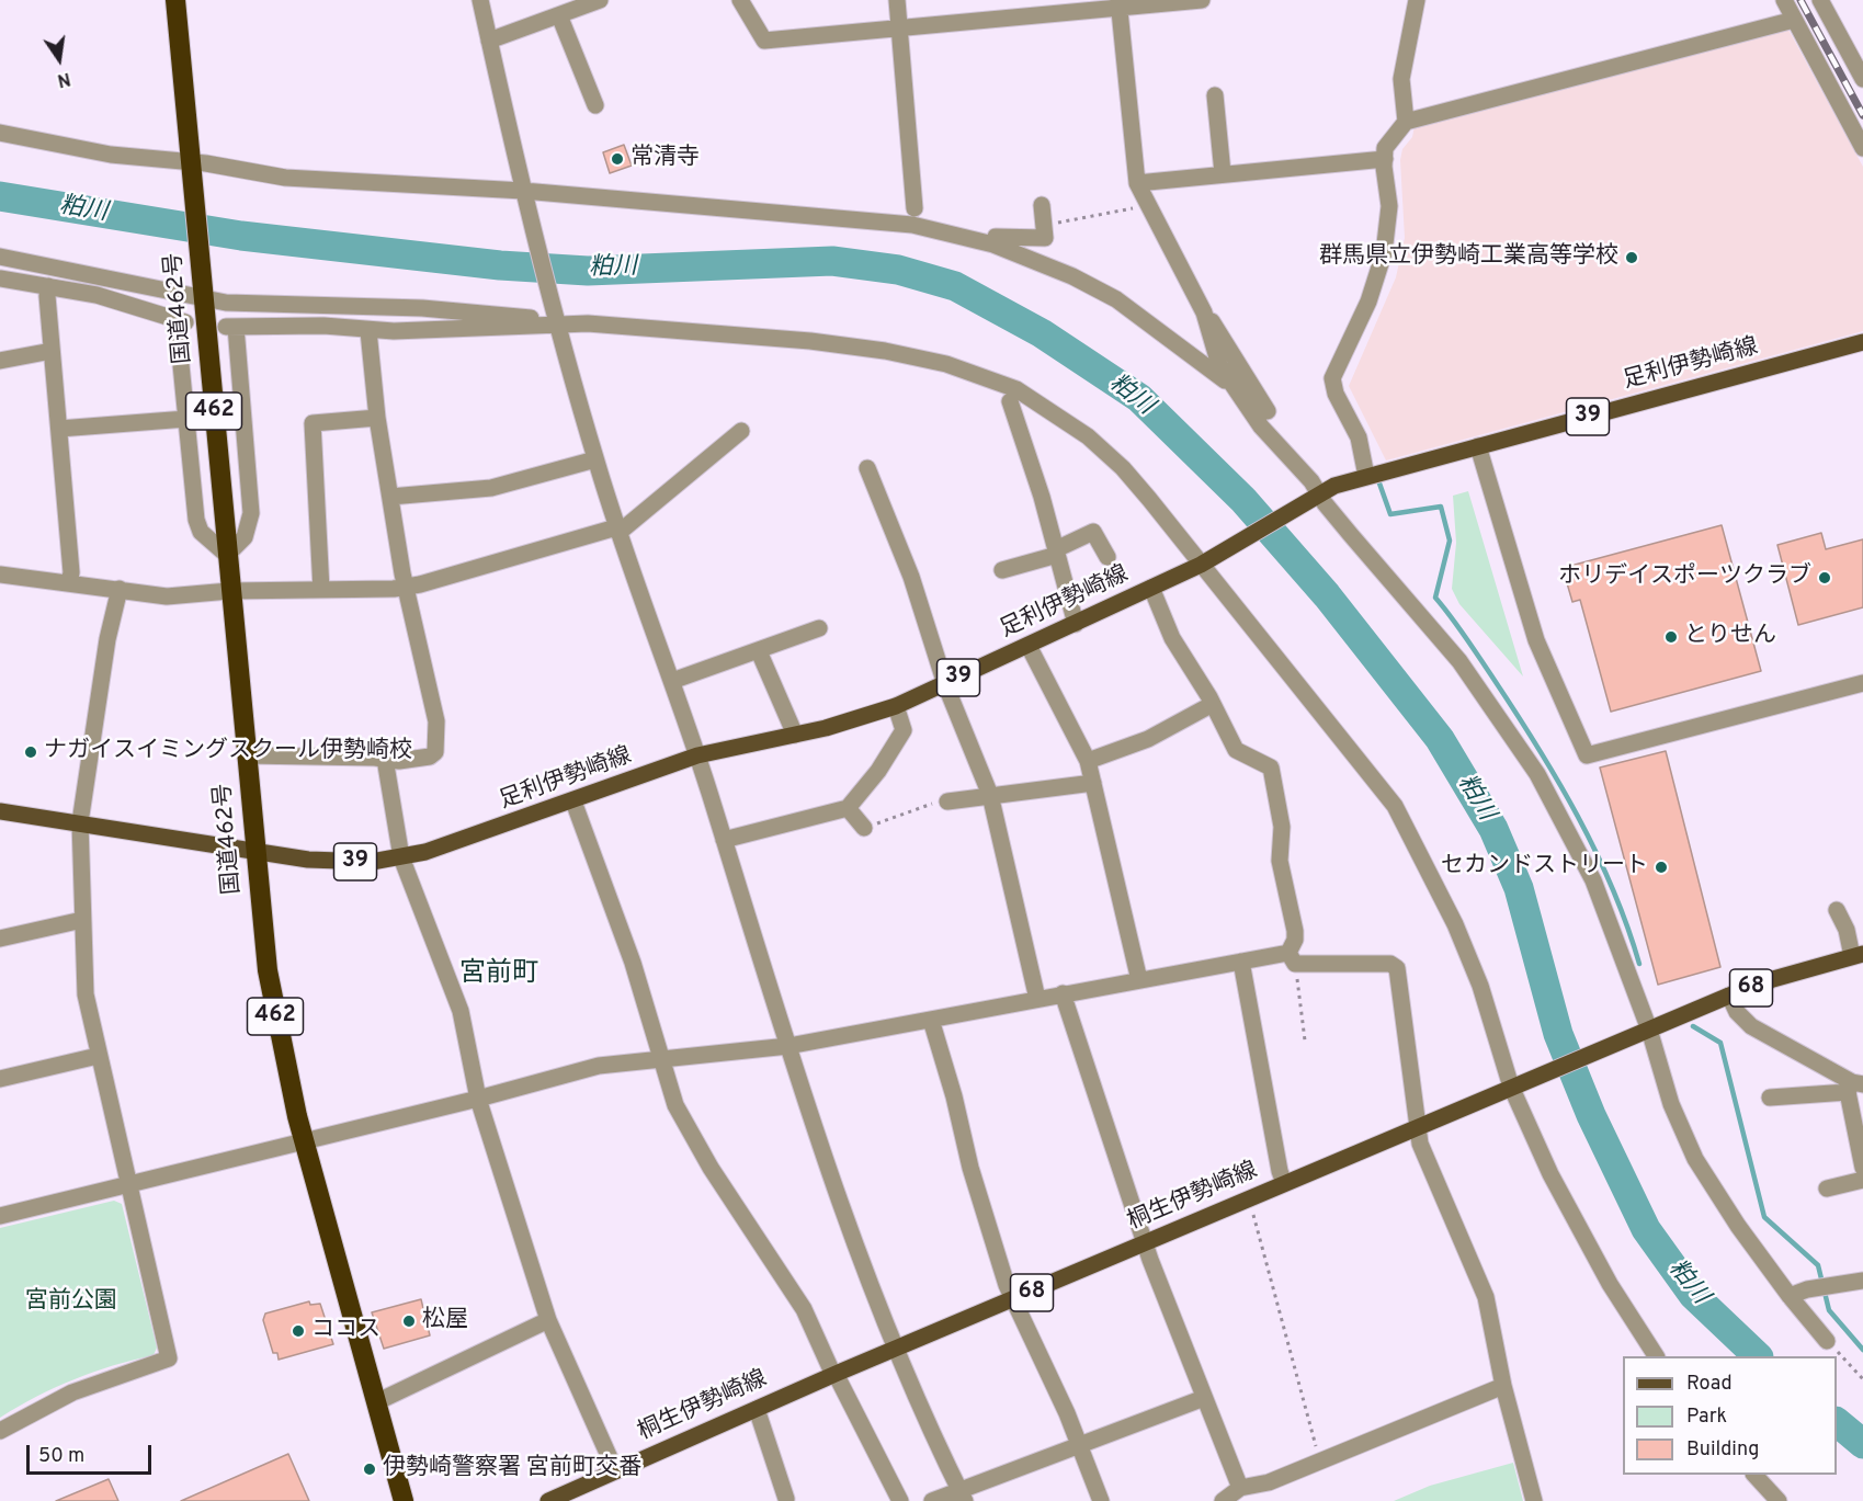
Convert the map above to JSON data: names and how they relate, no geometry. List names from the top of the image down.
{
  "streets": {
    "highway": ["国道462号", "462"],
    "main road": [
      "足利伊勢崎線",
      "39",
      "68",
      "桐生伊勢崎線"
    ]
  },
  "crossings": [
    ["国道462号", "足利伊勢崎線"]
  ],
  "districts": ["宮前町"],
  "water": ["粕川"],
  "parks": ["宮前公園"],
  "places": [
    "常清寺",
    "群馬県立伊勢崎工業高等学校",
    "ホリデイスポーツクラブ",
    "とりせん",
    "ナガイスイミングスクール伊勢崎校",
    "セカンドストリート",
    "松屋",
    "ココス",
    "伊勢崎警察署 宮前町交番"
  ],
  "legend": ["Road", "Park", "Building"],
  "scale_bar": "50 m",
  "north": "bottom"
}
